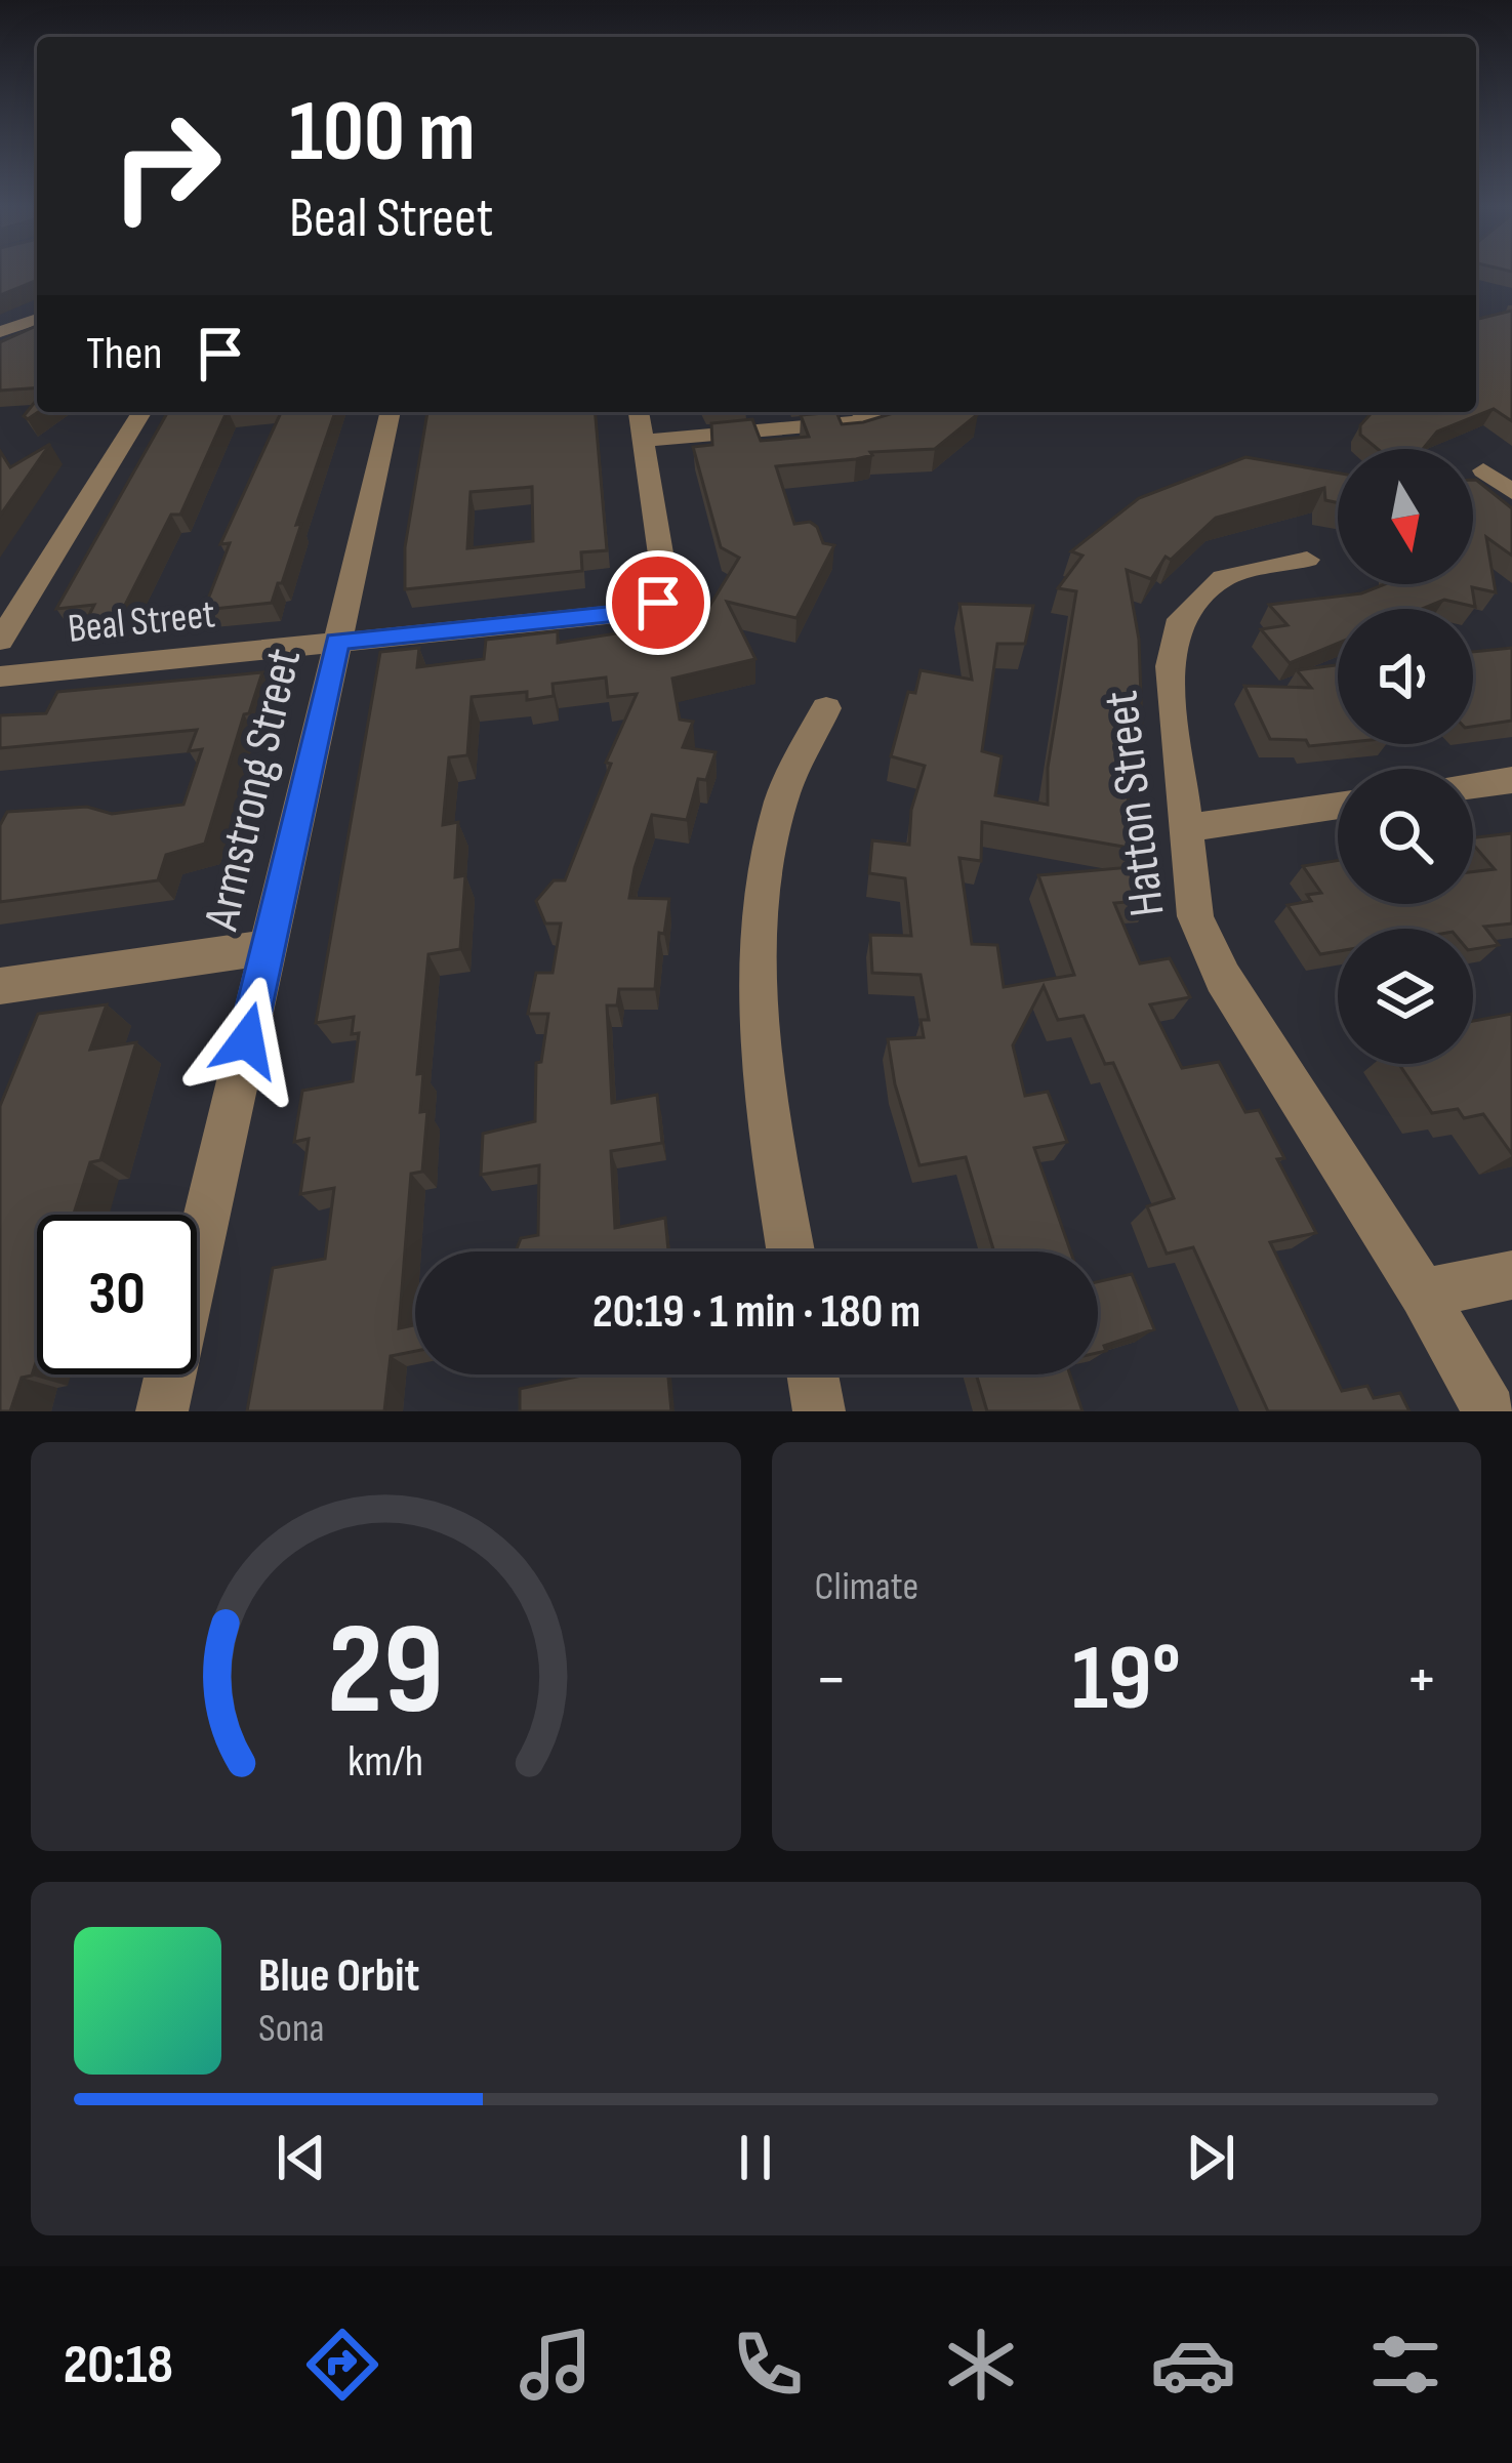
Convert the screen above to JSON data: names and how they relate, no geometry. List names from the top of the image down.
{
  "streets": {
    "street": ["Beal Street", "Armstrong Street", "Hatton Street"]
  },
  "crossings": [
    ["Beal Street", "Armstrong Street"]
  ],
  "north": "bottom",
  "page": {
    "turn": ["100 m", "Beal Street"],
    "then": "Then",
    "limit": "30",
    "trip": "20:19 · 1 min · 180 m",
    "tile": "Climate",
    "heat": ["−", "19°", "+"],
    "song": ["Blue Orbit", "Sona"],
    "tabs": "20:18",
    "gauge": ["29", "km/h"]
  }
}
